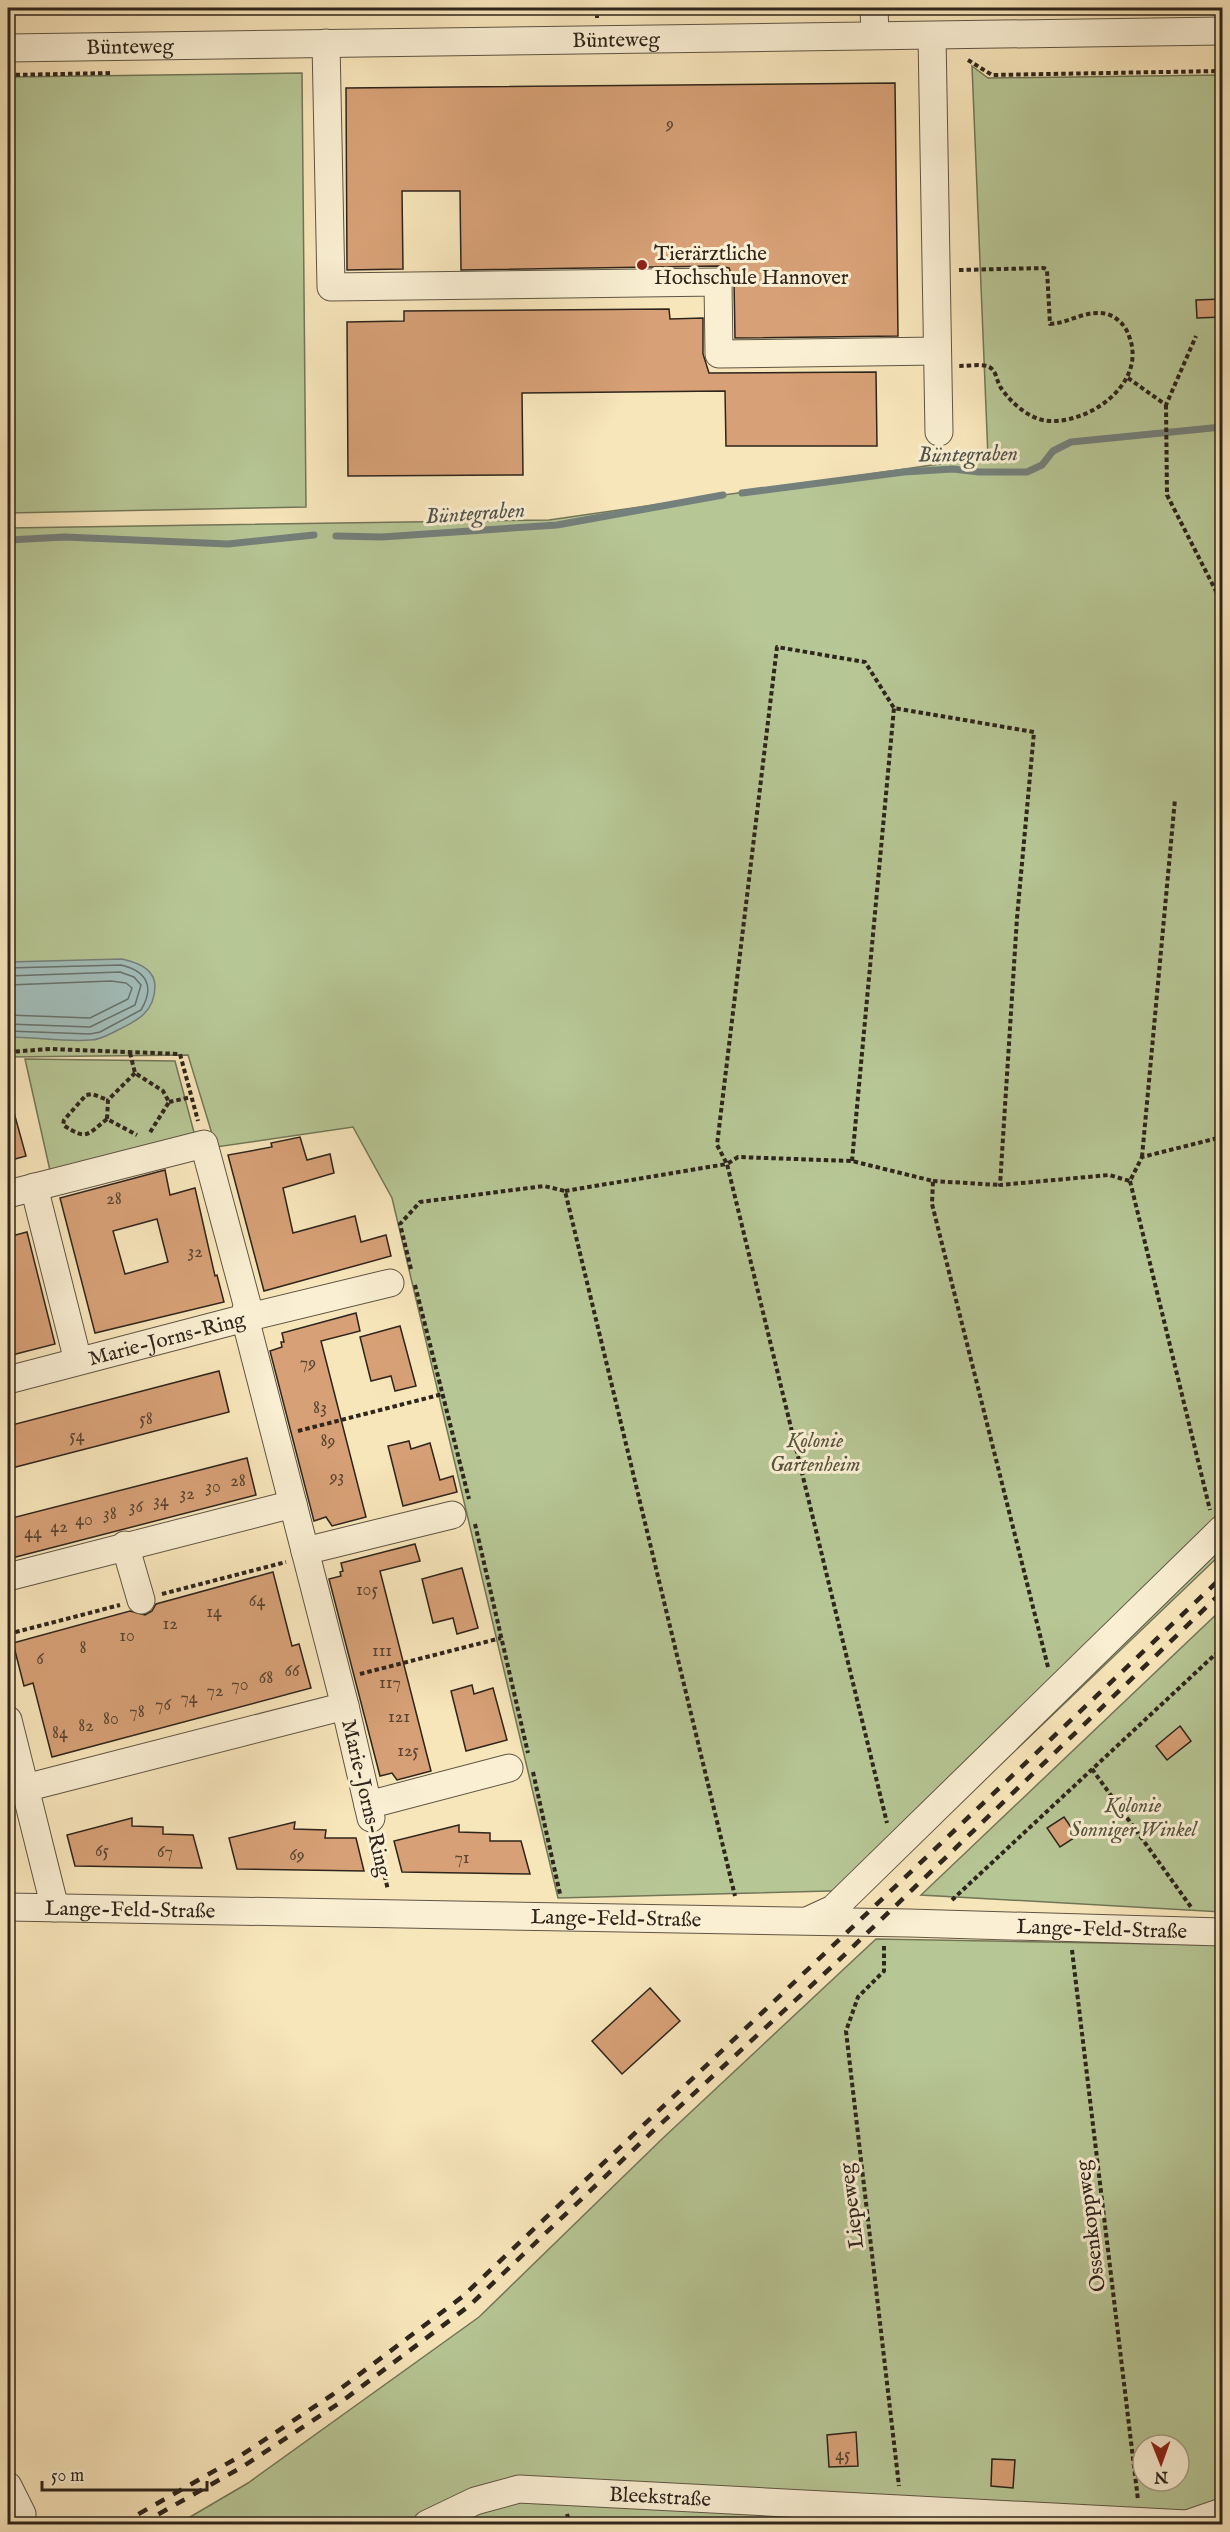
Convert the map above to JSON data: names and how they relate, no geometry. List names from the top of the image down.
{
  "streets": {
    "street": [
      "Bünteweg",
      "Marie-Jorns-Ring",
      "Lange-Feld-Straße",
      "Bleekstraße"
    ],
    "path": ["Liepeweg", "Ossenkoppweg"]
  },
  "crossings": [
    ["Lange-Feld-Straße", "Liepeweg"],
    ["Lange-Feld-Straße", "Ossenkoppweg"],
    ["Liepeweg", "Bleekstraße"],
    ["Ossenkoppweg", "Bleekstraße"]
  ],
  "water": ["Büntegraben"],
  "parks": ["Kolonie Gartenheim", "Kolonie Sonniger Winkel"],
  "places": ["Tierärztliche Hochschule Hannover"],
  "house_numbers": [
    "9",
    "28",
    "32",
    "79",
    "83",
    "58",
    "54",
    "89",
    "93",
    "28",
    "30",
    "32",
    "34",
    "36",
    "38",
    "40",
    "42",
    "44",
    "105",
    "64",
    "14",
    "12",
    "10",
    "8",
    "111",
    "6",
    "66",
    "68",
    "117",
    "70",
    "72",
    "74",
    "76",
    "78",
    "121",
    "80",
    "82",
    "84",
    "125",
    "65",
    "67",
    "69",
    "71",
    "45"
  ],
  "scale_bar": "50 m",
  "north": "bottom"
}
